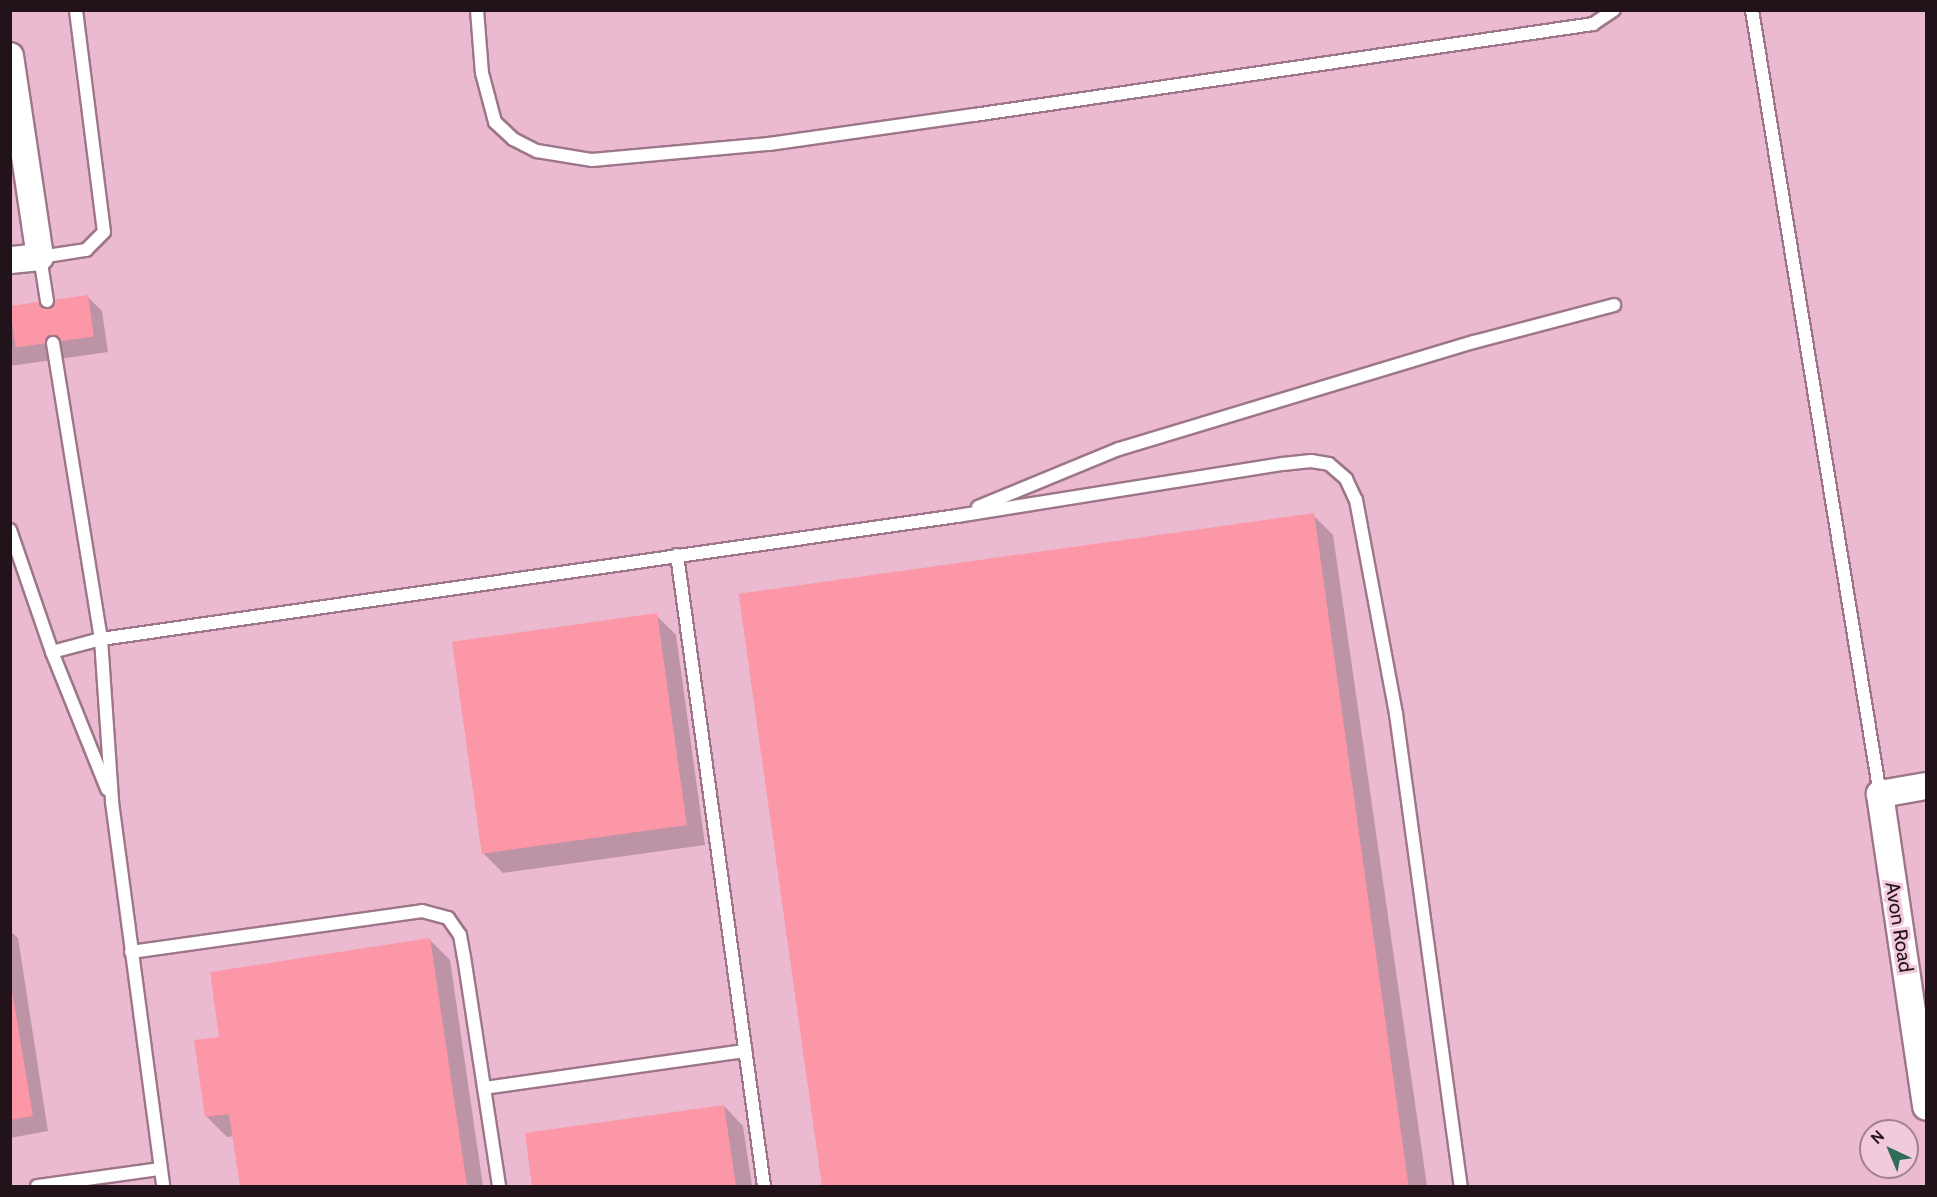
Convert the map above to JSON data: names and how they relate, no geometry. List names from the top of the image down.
{
  "streets": {
    "street": ["Avon Road"]
  },
  "north": "top left"
}
